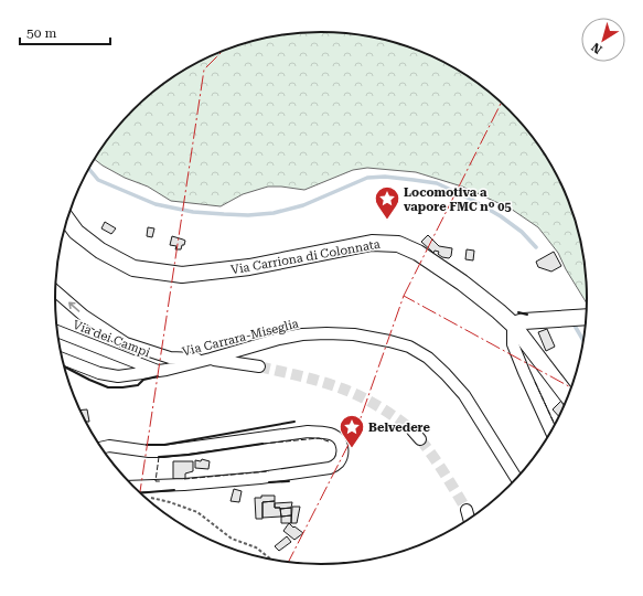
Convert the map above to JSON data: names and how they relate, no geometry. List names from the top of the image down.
{
  "streets": {
    "main road": ["Via Carriona di Colonnata"],
    "street": ["Via Carrara-Miseglia", "Via dei Campi"]
  },
  "crossings": [
    ["Via Carrara-Miseglia", "Via dei Campi"]
  ],
  "places": {
    "place": ["Locomotiva a vapore FMC nº 05", "Belvedere"]
  },
  "scale_bar": "50 m",
  "north": "bottom left"
}
